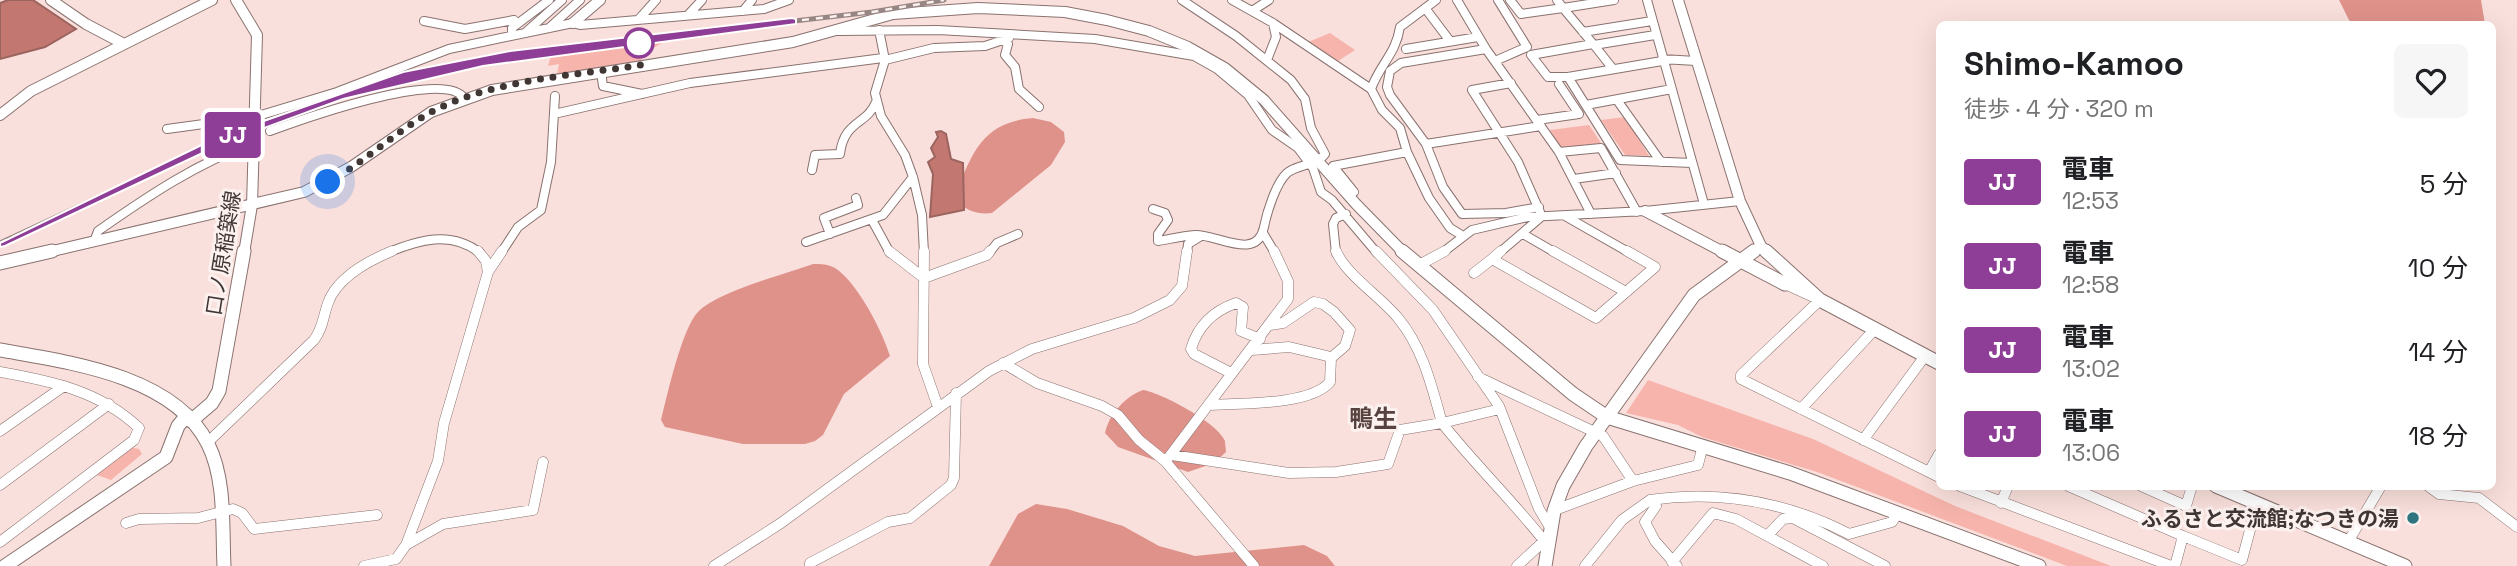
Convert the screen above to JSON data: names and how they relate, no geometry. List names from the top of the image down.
{
  "streets": {
    "street": ["口ノ原稲築線"]
  },
  "districts": ["鴨生"],
  "places": ["ふるさと交流館;なつきの湯"],
  "page": {
    "on_map": "JJ",
    "heading": ["Shimo-Kamoo", "徒歩 · 4 分 · 320 m"],
    "list": [
      {
        "mark": "JJ",
        "name": "電車",
        "note": "12:53",
        "value": "5 分"
      },
      {
        "mark": "JJ",
        "name": "電車",
        "note": "12:58",
        "value": "10 分"
      },
      {
        "mark": "JJ",
        "name": "電車",
        "note": "13:02",
        "value": "14 分"
      },
      {
        "mark": "JJ",
        "name": "電車",
        "note": "13:06",
        "value": "18 分"
      }
    ]
  }
}
